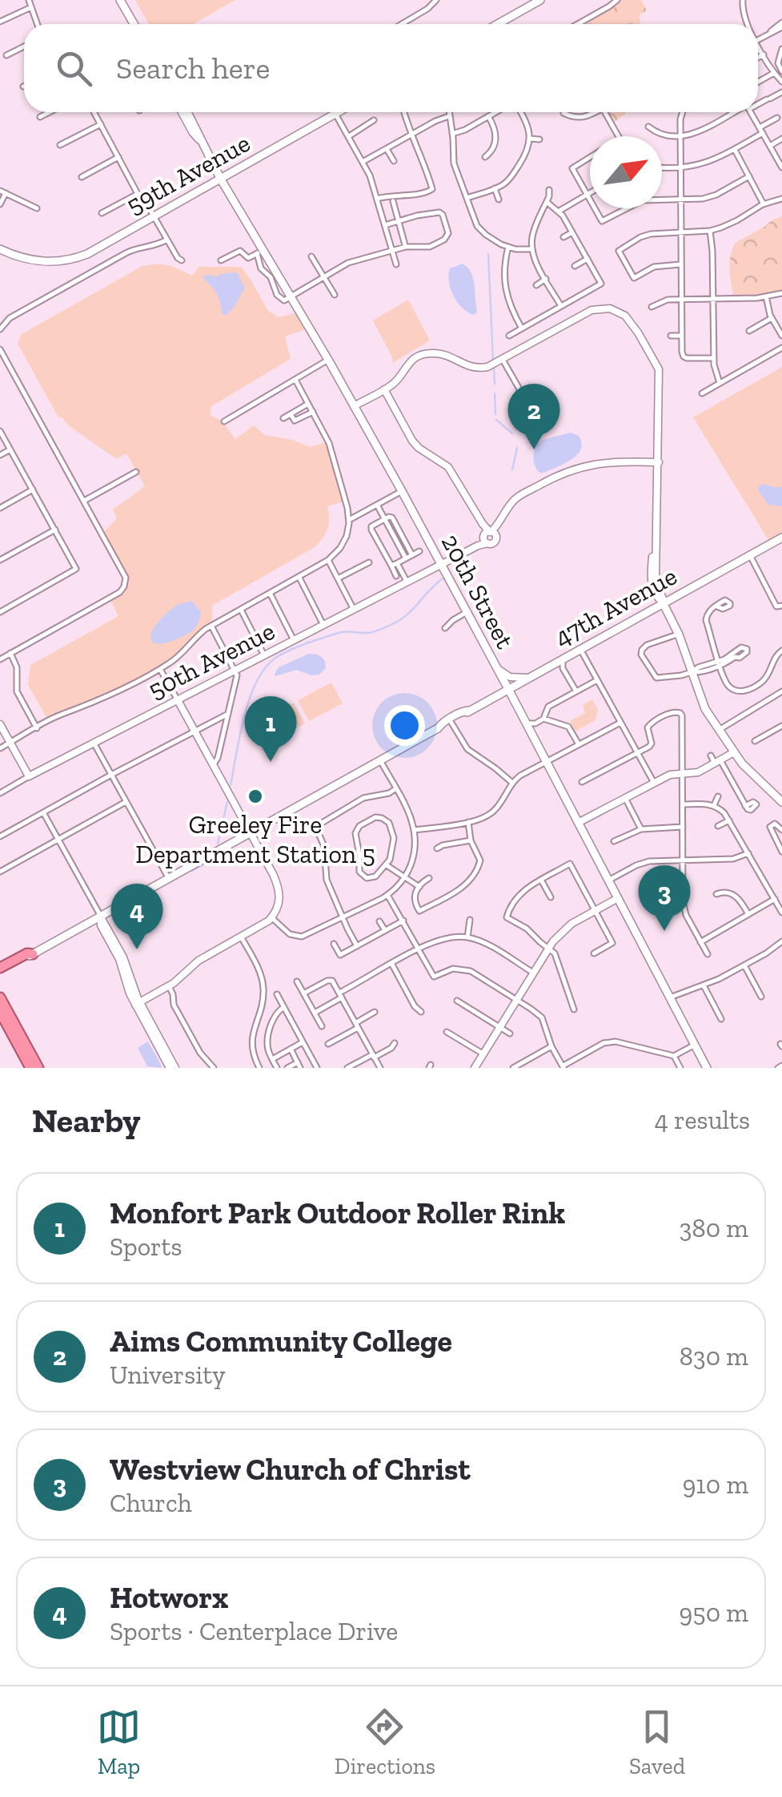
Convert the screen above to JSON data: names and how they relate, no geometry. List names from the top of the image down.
{
  "streets": {
    "main road": ["59th Avenue", "20th Street", "47th Avenue"],
    "street": ["50th Avenue"]
  },
  "crossings": [
    ["59th Avenue", "20th Street"],
    ["20th Street", "47th Avenue"],
    ["20th Street", "50th Avenue"]
  ],
  "places": ["Greeley Fire Department Station 5"],
  "north": "top right",
  "page": {
    "search": "Search here",
    "pins": [
      "2",
      "1",
      "3",
      "4"
    ],
    "heading": ["Nearby", "4 results"],
    "list": [
      {
        "mark": "1",
        "name": "Monfort Park Outdoor Roller Rink",
        "note": "Sports",
        "value": "380 m"
      },
      {
        "mark": "2",
        "name": "Aims Community College",
        "note": "University",
        "value": "830 m"
      },
      {
        "mark": "3",
        "name": "Westview Church of Christ",
        "note": "Church",
        "value": "910 m"
      },
      {
        "mark": "4",
        "name": "Hotworx",
        "note": "Sports · Centerplace Drive",
        "value": "950 m"
      }
    ],
    "nav": ["Map", "Directions", "Saved"]
  }
}
